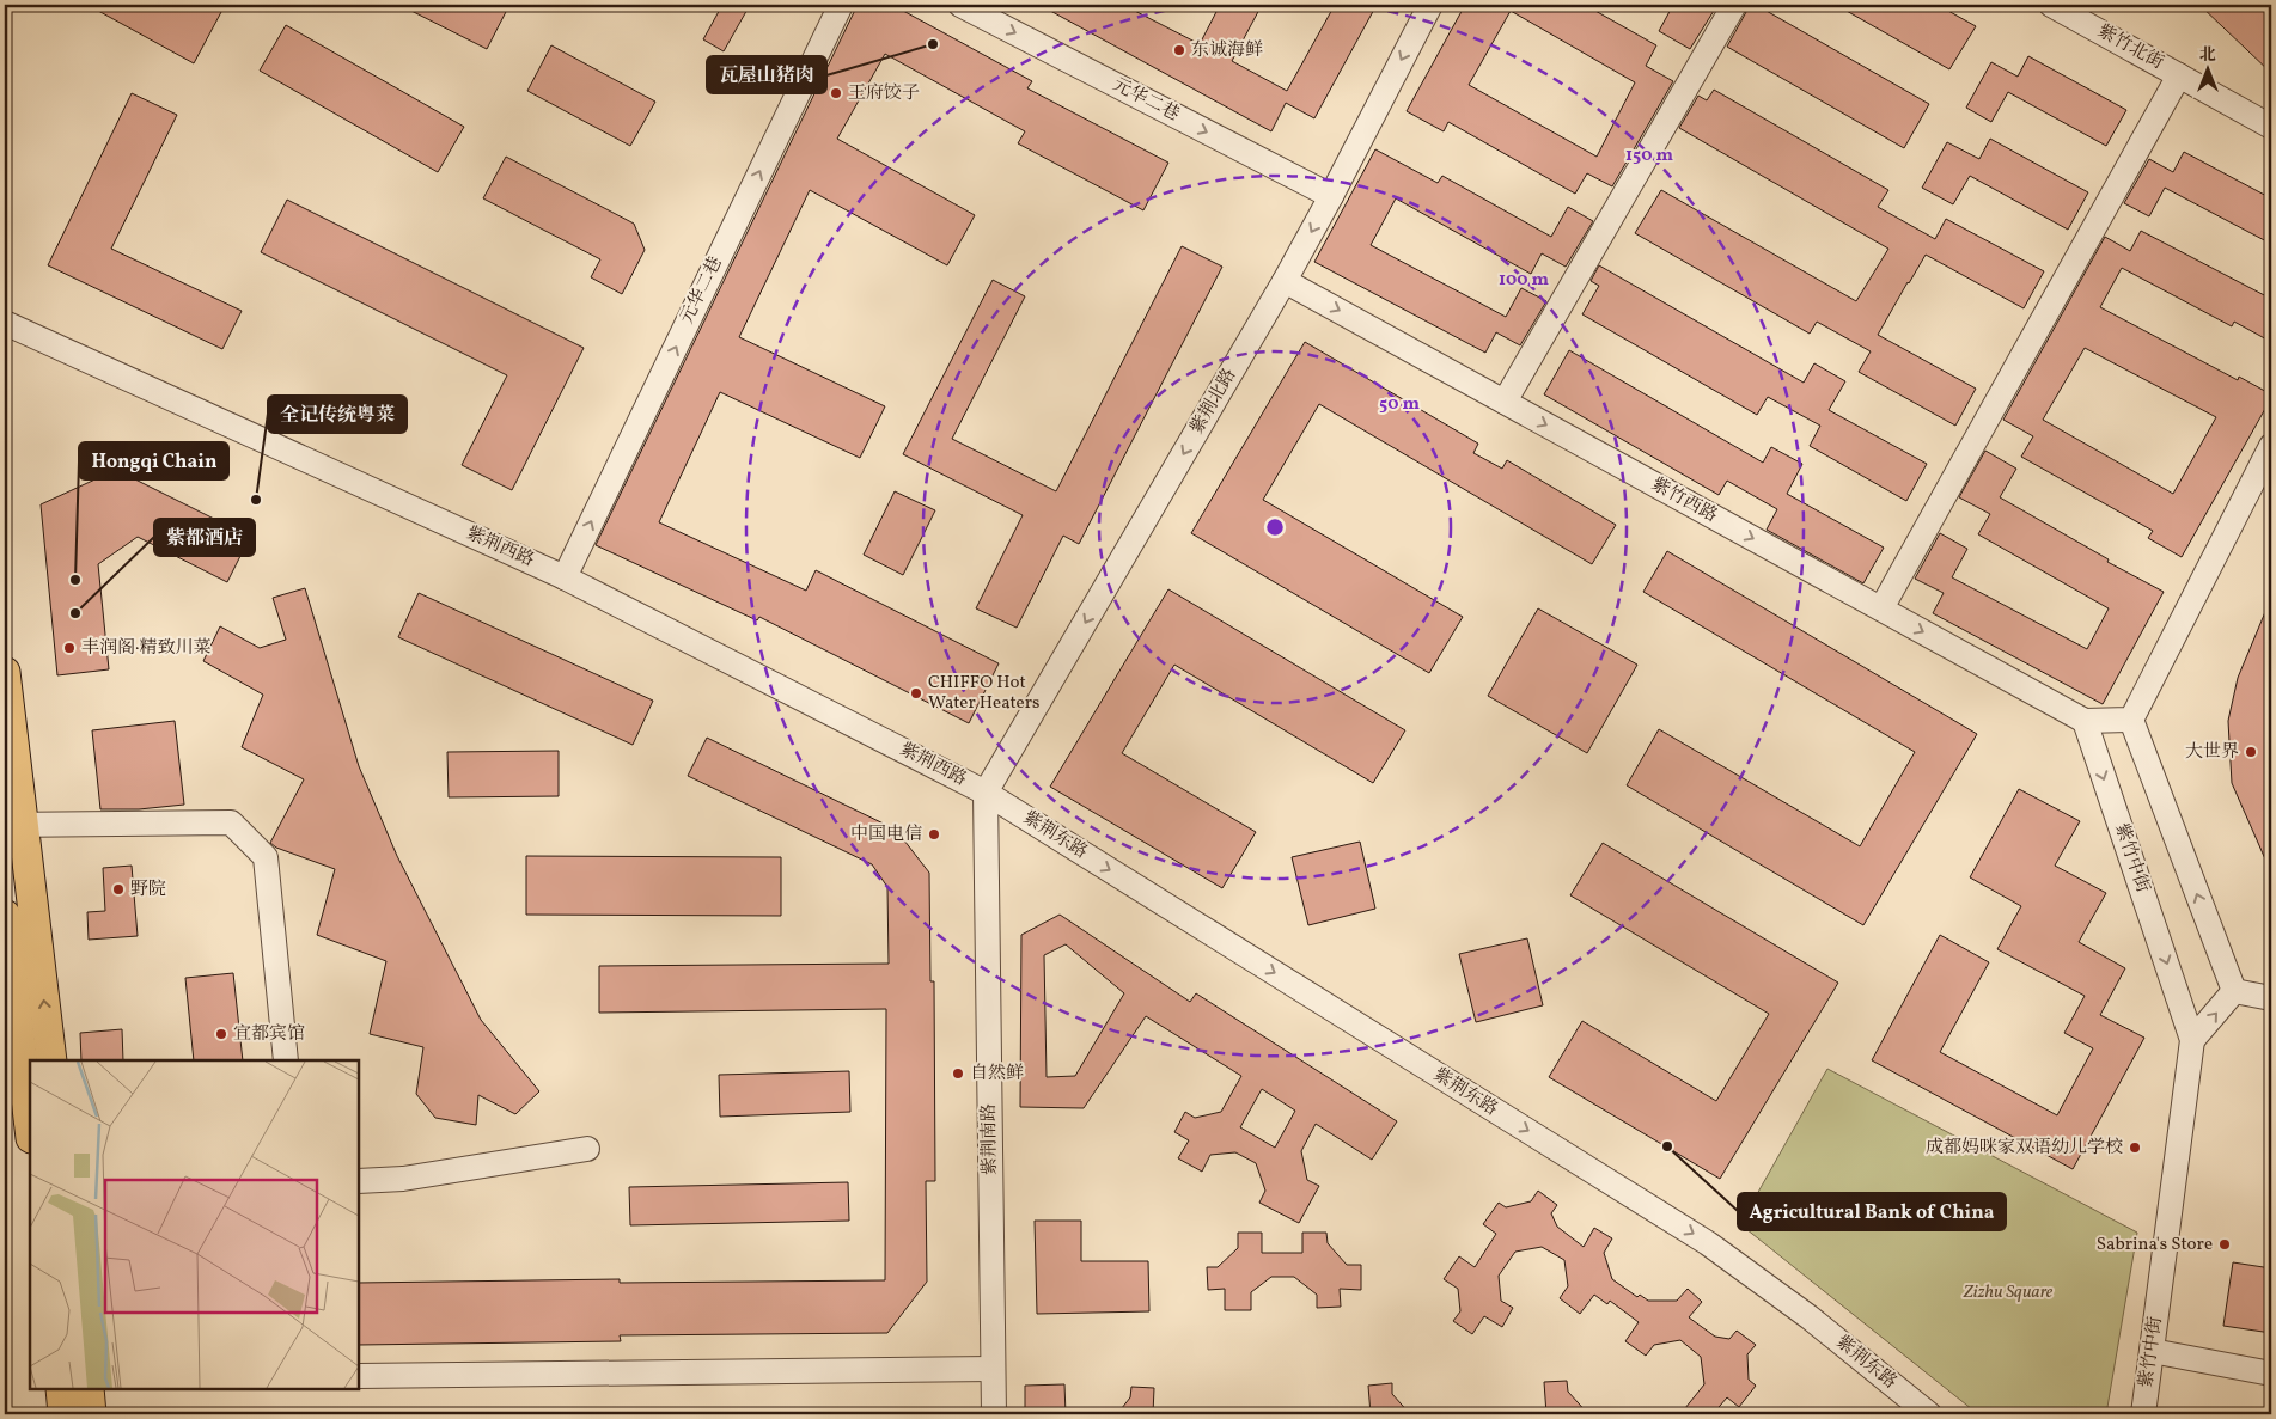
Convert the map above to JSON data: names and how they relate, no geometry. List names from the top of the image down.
{
  "streets": {
    "street": [
      "紫竹北街",
      "元华二巷",
      "紫荆北路",
      "紫竹西路",
      "紫荆西路",
      "紫荆东路",
      "紫竹中街",
      "紫荆南路"
    ]
  },
  "crossings": [
    ["元华二巷", "紫荆北路"],
    ["元华二巷", "紫荆西路"],
    ["紫荆北路", "紫竹西路"],
    ["紫荆北路", "紫荆西路"],
    ["紫荆北路", "紫荆东路"],
    ["紫荆北路", "紫荆南路"],
    ["紫竹西路", "紫竹中街"],
    ["紫荆西路", "紫荆东路"],
    ["紫荆西路", "紫荆南路"],
    ["紫荆东路", "紫荆南路"]
  ],
  "one_way": ["紫荆北路", "紫竹西路", "紫荆东路"],
  "parks": ["Zizhu Square"],
  "places": [
    "瓦屋山猪肉",
    "东诚海鲜",
    "王府饺子",
    "全记传统粤菜",
    "Hongqi Chain",
    "紫都酒店",
    "丰润阁·精致川菜",
    "CHIFFO Hot Water Heaters",
    "大世界",
    "中国电信",
    "野院",
    "宜都宾馆",
    "自然鲜",
    "Agricultural Bank of China",
    "成都妈咪家双语幼儿学校",
    "Sabrina's Store"
  ],
  "north": "top",
  "rings": ["150 m", "100 m", "50 m"]
}
